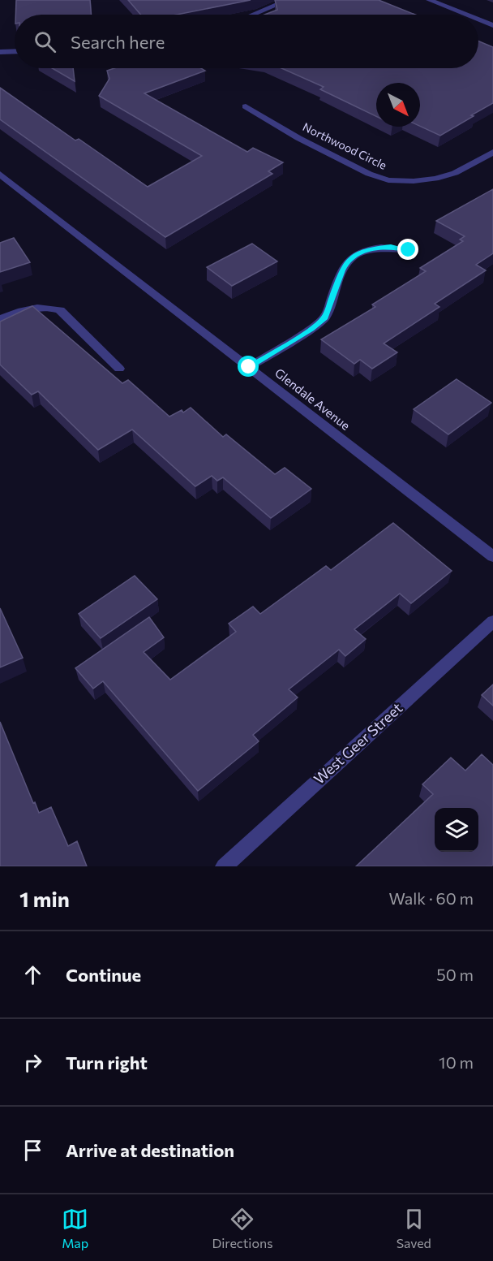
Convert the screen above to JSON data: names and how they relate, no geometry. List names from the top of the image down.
{
  "streets": {
    "street": ["Northwood Circle", "Glendale Avenue", "West Geer Street"]
  },
  "north": "bottom right",
  "page": {
    "search": "Search here",
    "heading": ["1 min", "Walk · 60 m"],
    "list": [
      ["Continue", "50 m"],
      ["Turn right", "10 m"],
      "Arrive at destination"
    ],
    "nav": ["Map", "Directions", "Saved"]
  }
}
